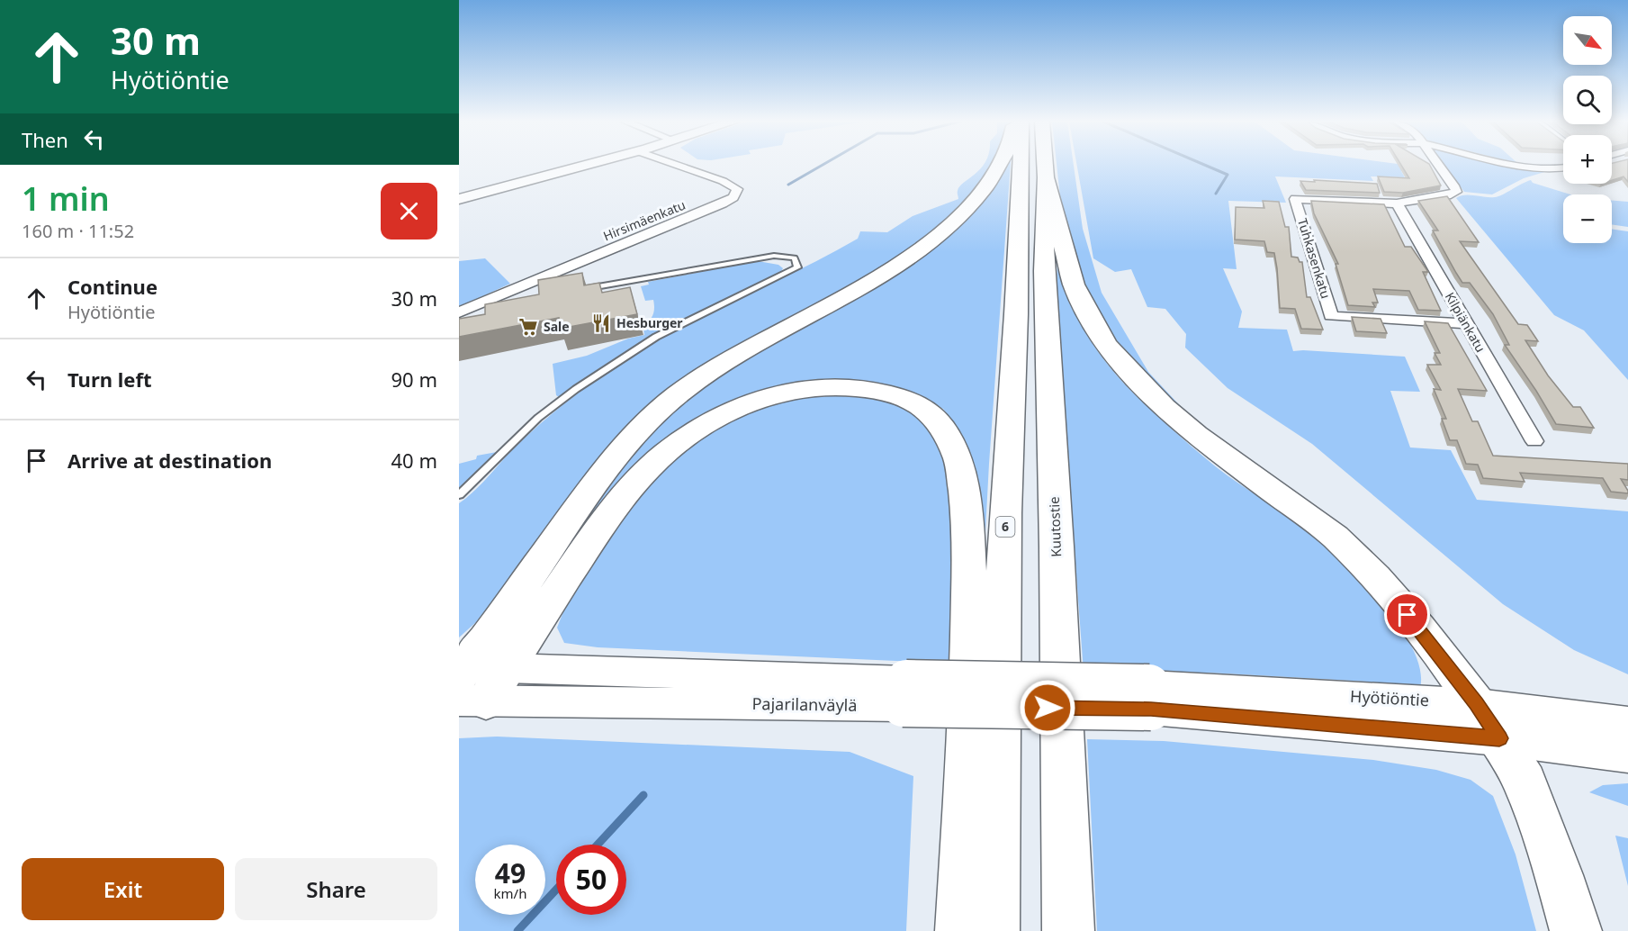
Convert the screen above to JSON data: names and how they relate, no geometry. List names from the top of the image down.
{
  "streets": {
    "highway": ["6", "Kuutostie"],
    "main road": ["Hyötiöntie", "Pajarilanväylä"],
    "street": ["Hirsimäenkatu", "Tuhkasenkatu", "Kilpiänkatu"]
  },
  "crossings": [
    ["Tuhkasenkatu", "Kilpiänkatu"],
    ["Hyötiöntie", "Pajarilanväylä"]
  ],
  "places": {
    "restaurant": ["Hesburger"],
    "supermarket": ["Sale"]
  },
  "north": "bottom right",
  "page": {
    "turn": ["30 m", "Hyötiöntie"],
    "map_buttons": ["+", "−"],
    "then": "Then",
    "heading": ["1 min", "160 m · 11:52"],
    "list": [
      {
        "name": "Continue",
        "note": "Hyötiöntie",
        "value": "30 m"
      },
      {
        "name": "Turn left",
        "value": "90 m"
      },
      {
        "name": "Arrive at destination",
        "value": "40 m"
      }
    ],
    "speed": "49 km/h",
    "limit": "50",
    "buttons": ["Exit", "Share"]
  }
}
